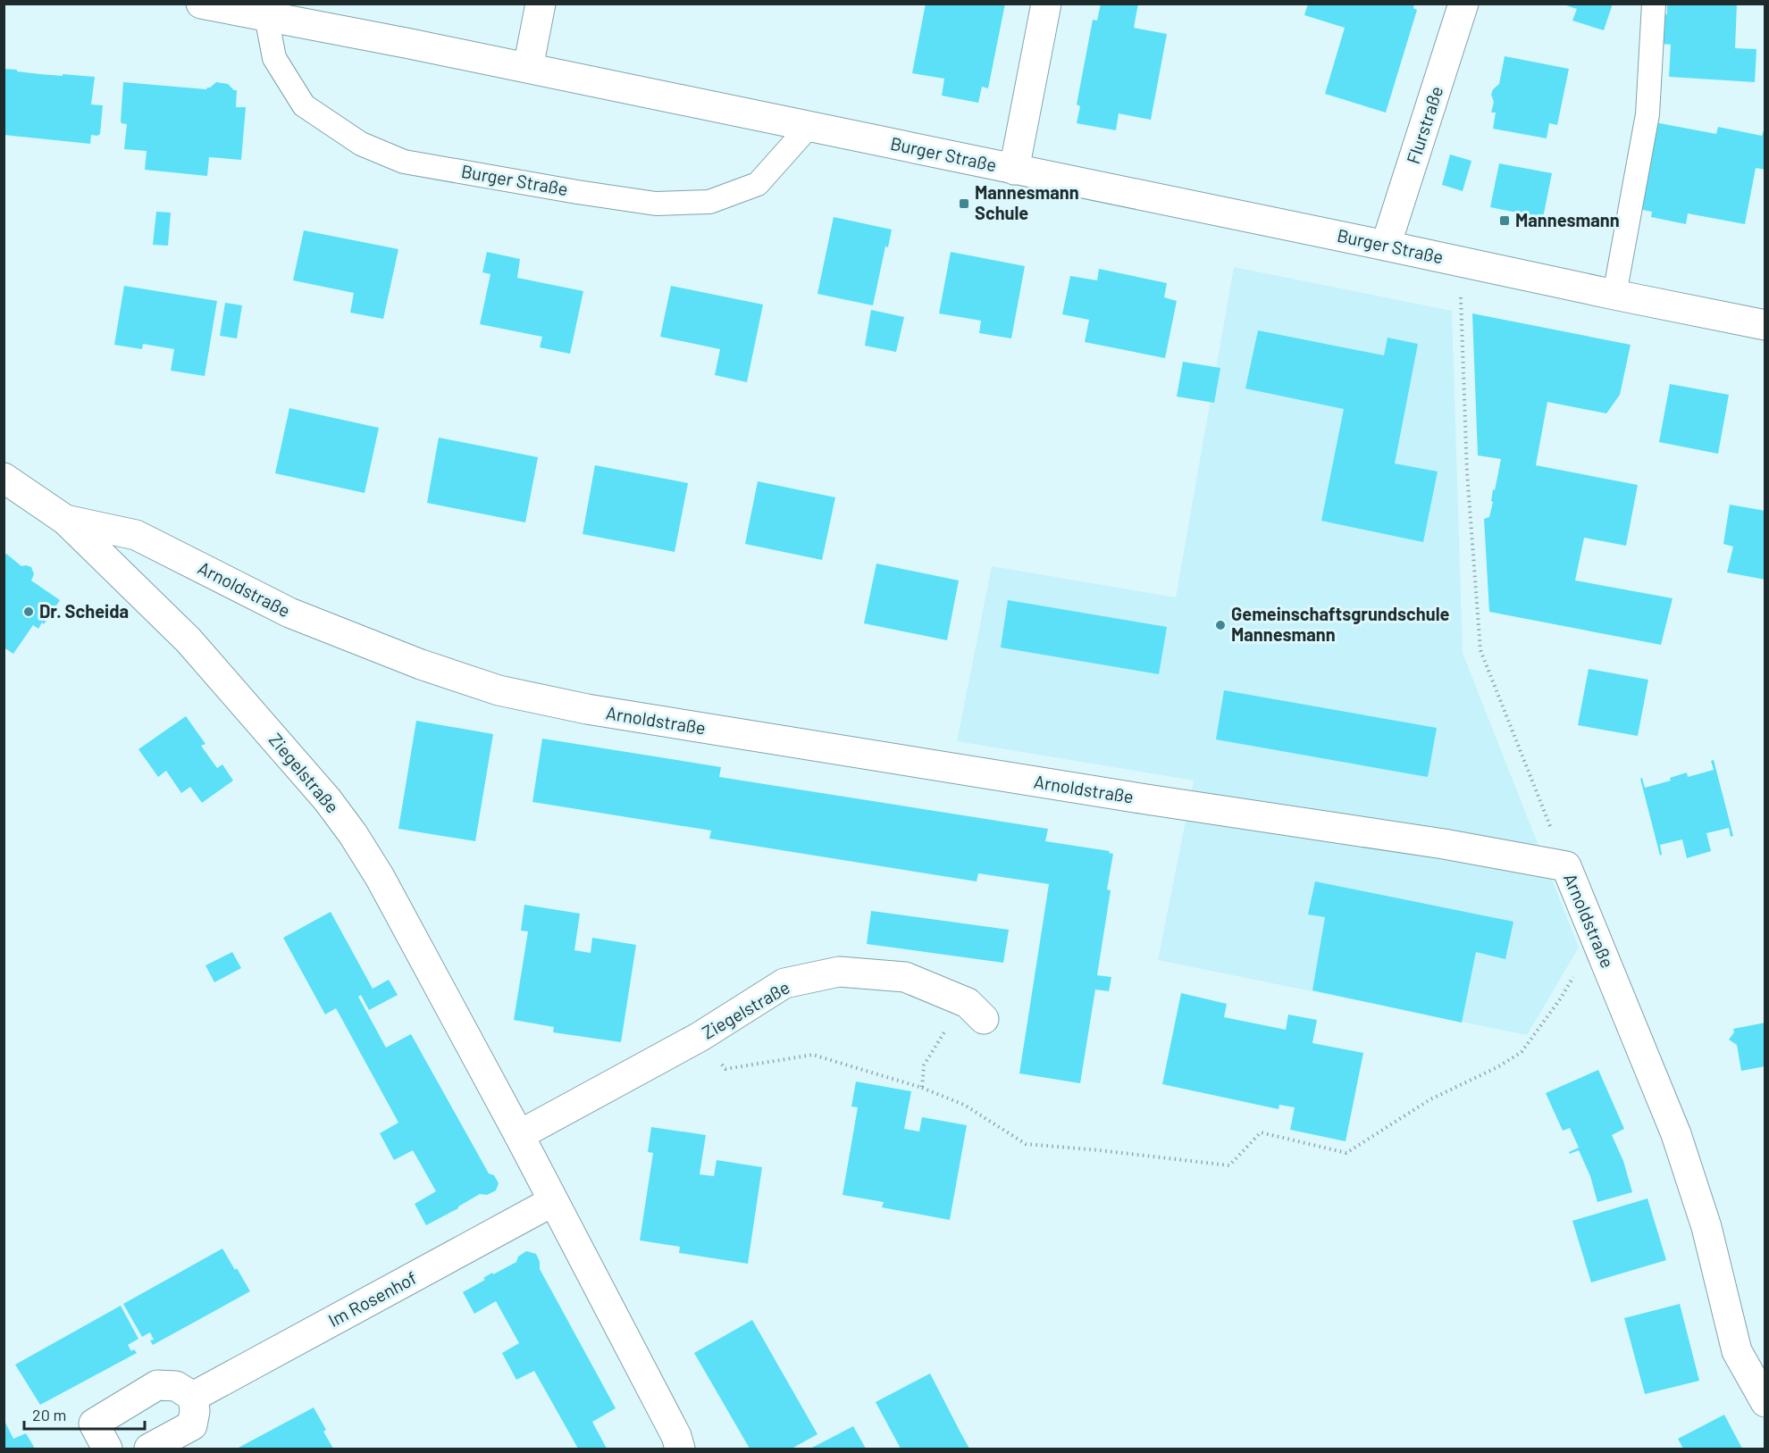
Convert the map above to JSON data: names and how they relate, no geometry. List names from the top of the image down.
{
  "streets": {
    "street": [
      "Flurstraße",
      "Burger Straße",
      "Arnoldstraße",
      "Ziegelstraße",
      "Im Rosenhof"
    ]
  },
  "crossings": [
    ["Flurstraße", "Burger Straße"],
    ["Arnoldstraße", "Ziegelstraße"],
    ["Ziegelstraße", "Im Rosenhof"]
  ],
  "places": {
    "transit": ["Mannesmann Schule", "Mannesmann"],
    "other": ["Dr. Scheida", "Gemeinschaftsgrundschule Mannesmann"]
  },
  "scale_bar": "20 m"
}
